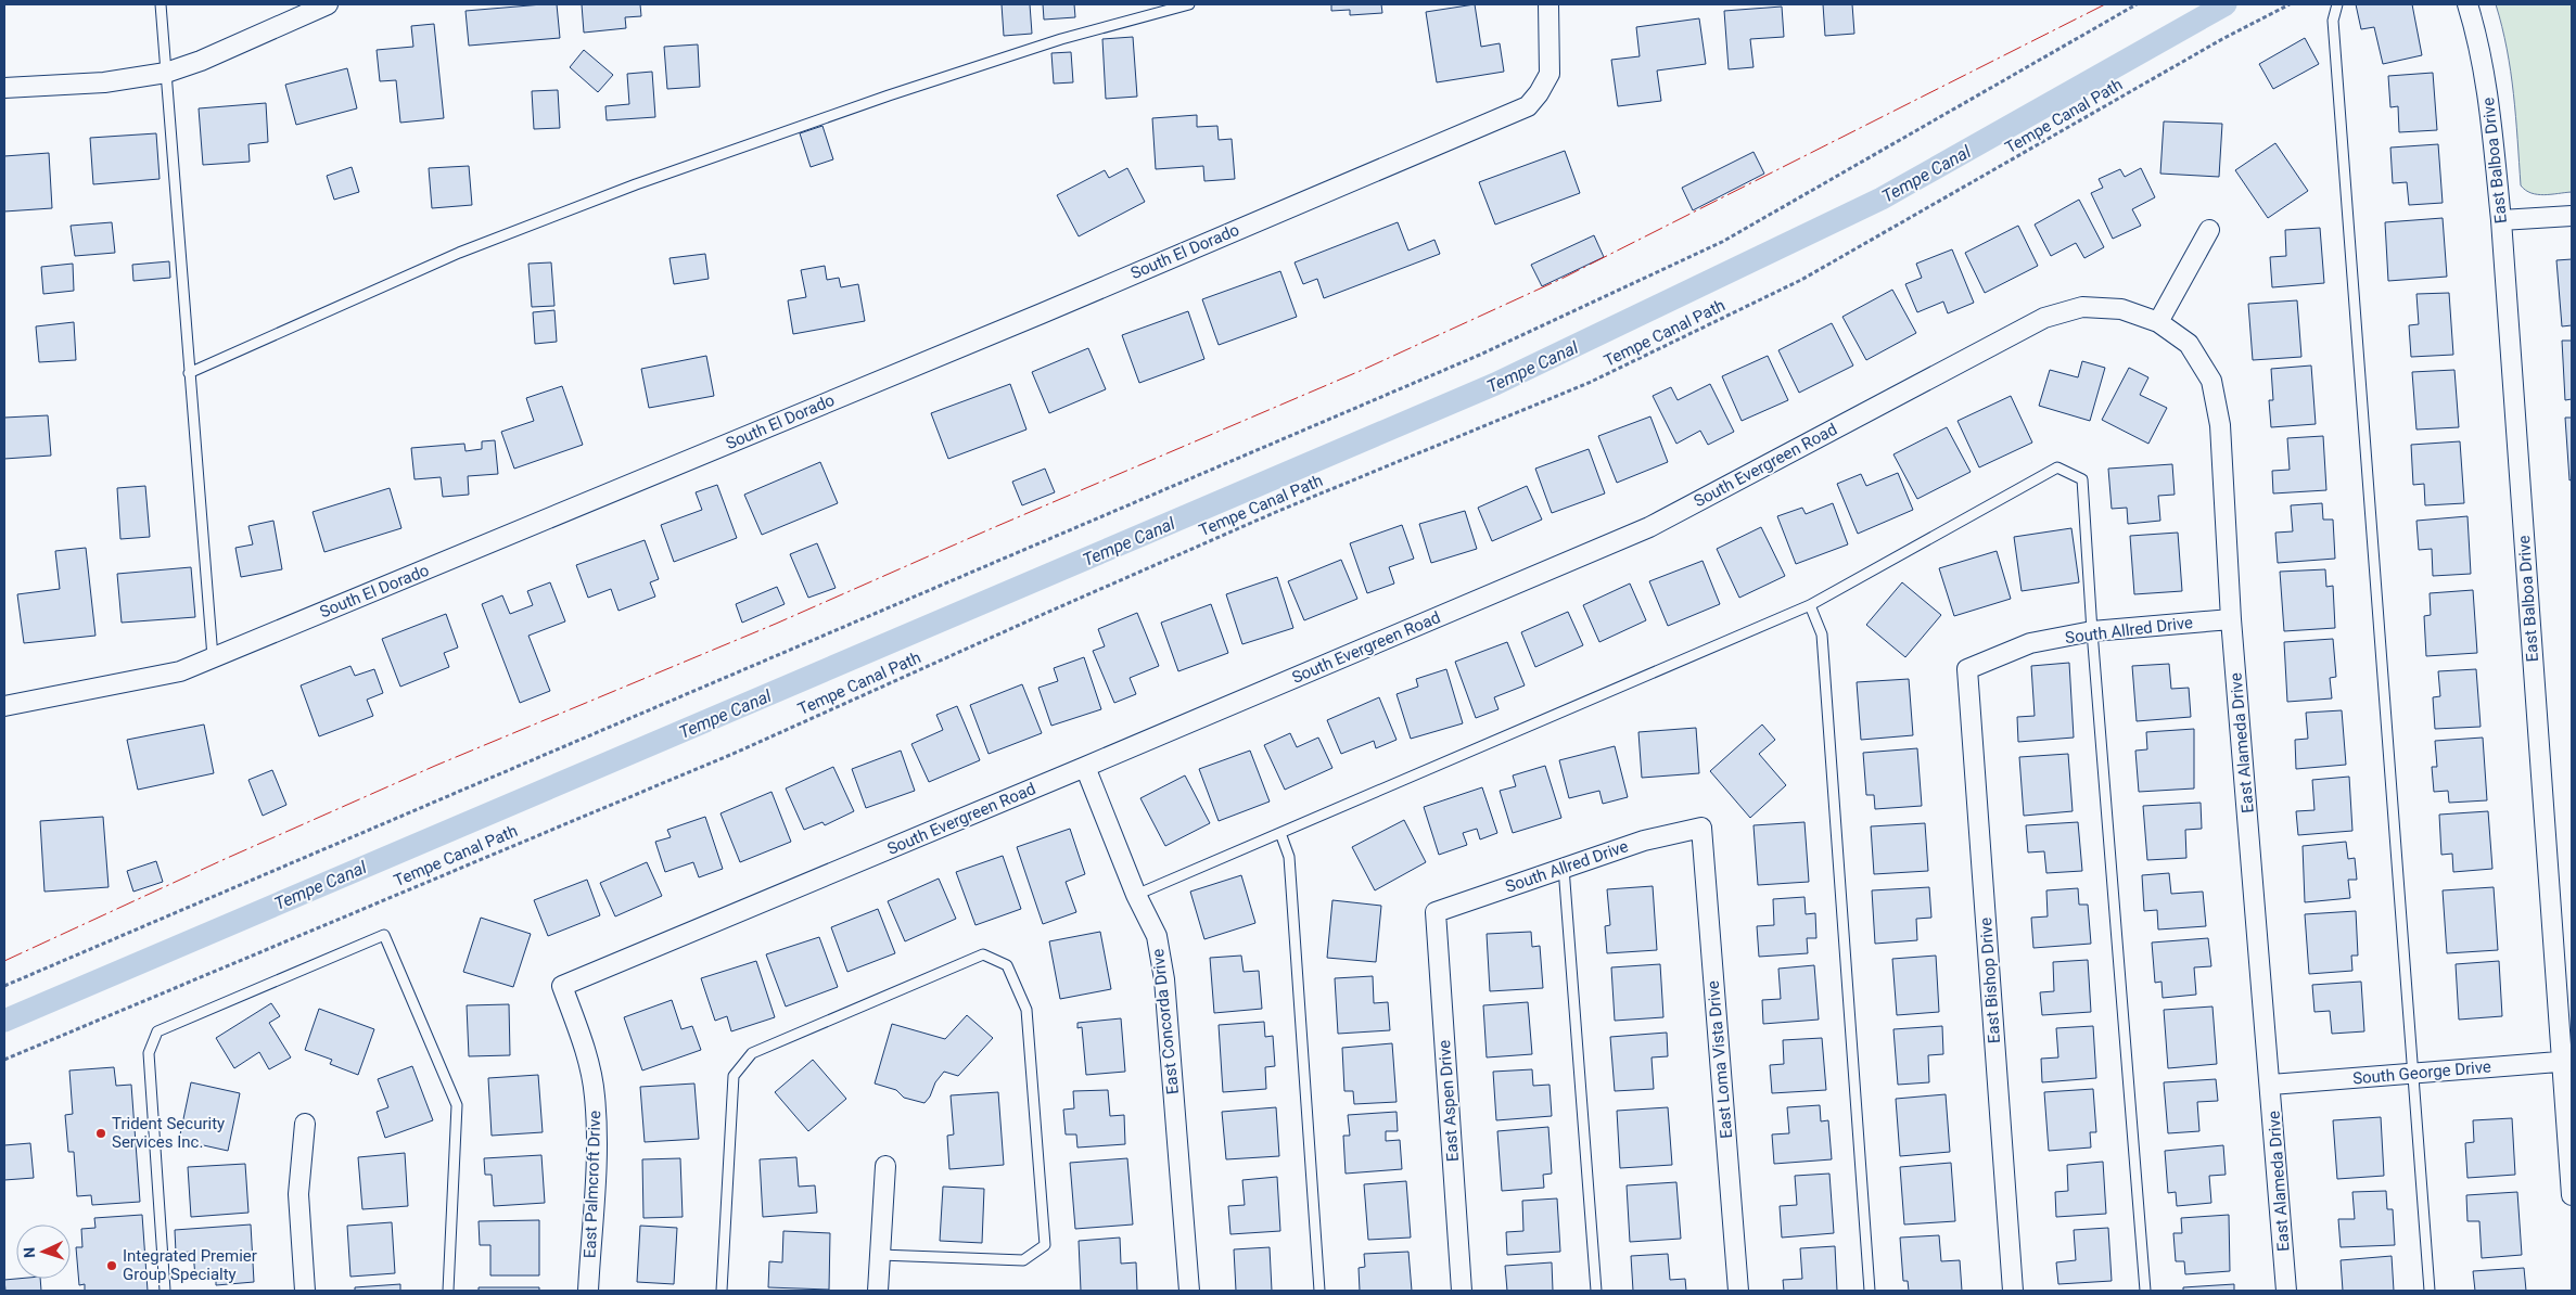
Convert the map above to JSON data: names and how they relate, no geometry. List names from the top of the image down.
{
  "streets": {
    "street": [
      "East Balboa Drive",
      "South El Dorado",
      "South Evergreen Road",
      "South Allred Drive",
      "East Alameda Drive",
      "East Bishop Drive",
      "East Concorda Drive",
      "East Loma Vista Drive",
      "South George Drive",
      "East Aspen Drive",
      "East Palmcroft Drive"
    ],
    "path": ["Tempe Canal Path"]
  },
  "crossings": [
    ["East Balboa Drive", "South George Drive"],
    ["South Evergreen Road", "East Alameda Drive"],
    ["South Evergreen Road", "East Concorda Drive"],
    ["South Evergreen Road", "East Palmcroft Drive"],
    ["South Allred Drive", "East Alameda Drive"],
    ["South Allred Drive", "East Bishop Drive"],
    ["South Allred Drive", "East Loma Vista Drive"],
    ["South Allred Drive", "East Aspen Drive"],
    ["East Alameda Drive", "South George Drive"]
  ],
  "water": ["Tempe Canal"],
  "places": ["Trident Security Services Inc.", "Integrated Premier Group Specialty"],
  "north": "left"
}
